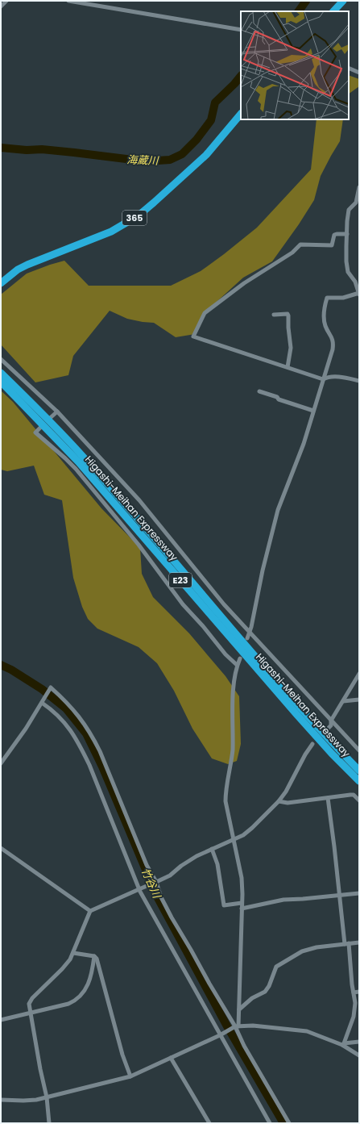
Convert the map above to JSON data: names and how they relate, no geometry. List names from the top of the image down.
{
  "streets": {
    "highway": ["365", "Higashi-Meihan Expressway", "E23"]
  },
  "water": ["海蔵川", "竹谷川"]
}
